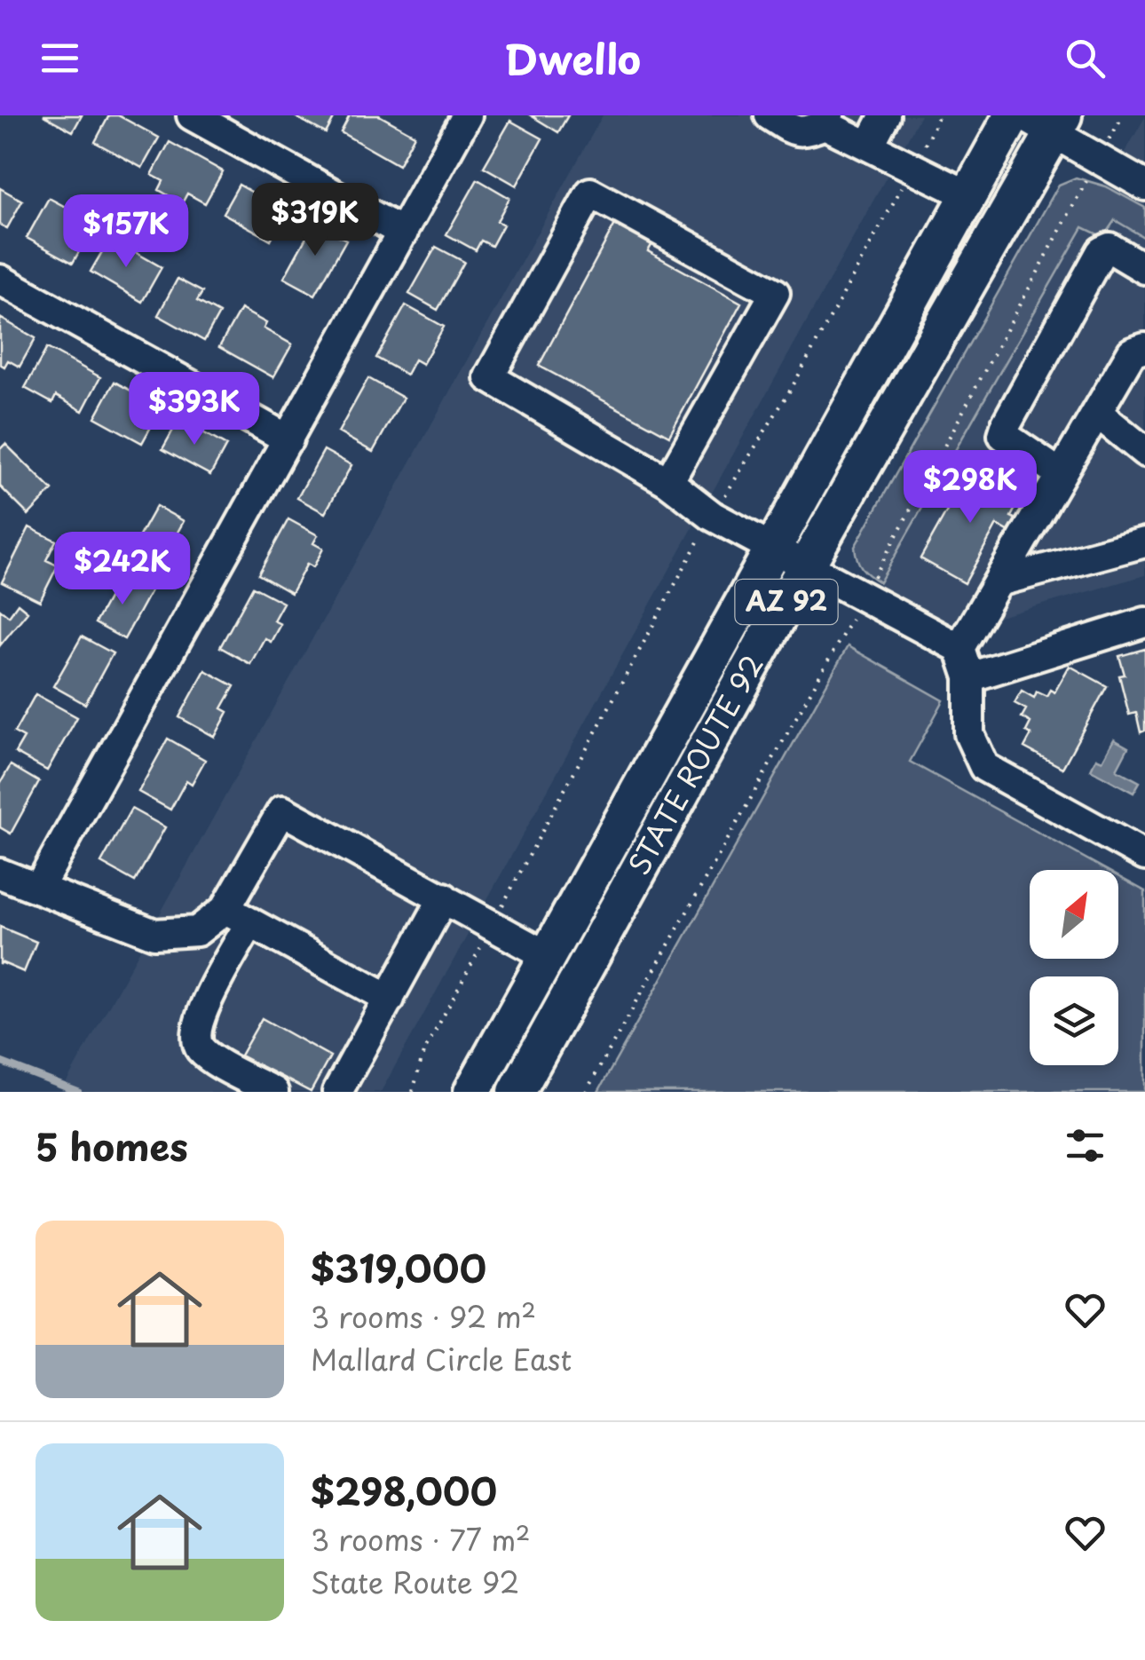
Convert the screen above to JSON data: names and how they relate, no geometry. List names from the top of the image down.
{
  "streets": {
    "main road": ["AZ 92", "STATE ROUTE 92"]
  },
  "north": "top right",
  "page": {
    "header": "Dwello",
    "price": [
      "$319K",
      "$157K",
      "$393K",
      "$298K",
      "$242K"
    ],
    "heading": "5 homes",
    "list": [
      {
        "name": "$319,000",
        "note": "3 rooms · 92 m² · Mallard Circle East"
      },
      {
        "name": "$298,000",
        "note": "3 rooms · 77 m² · State Route 92"
      }
    ]
  }
}
